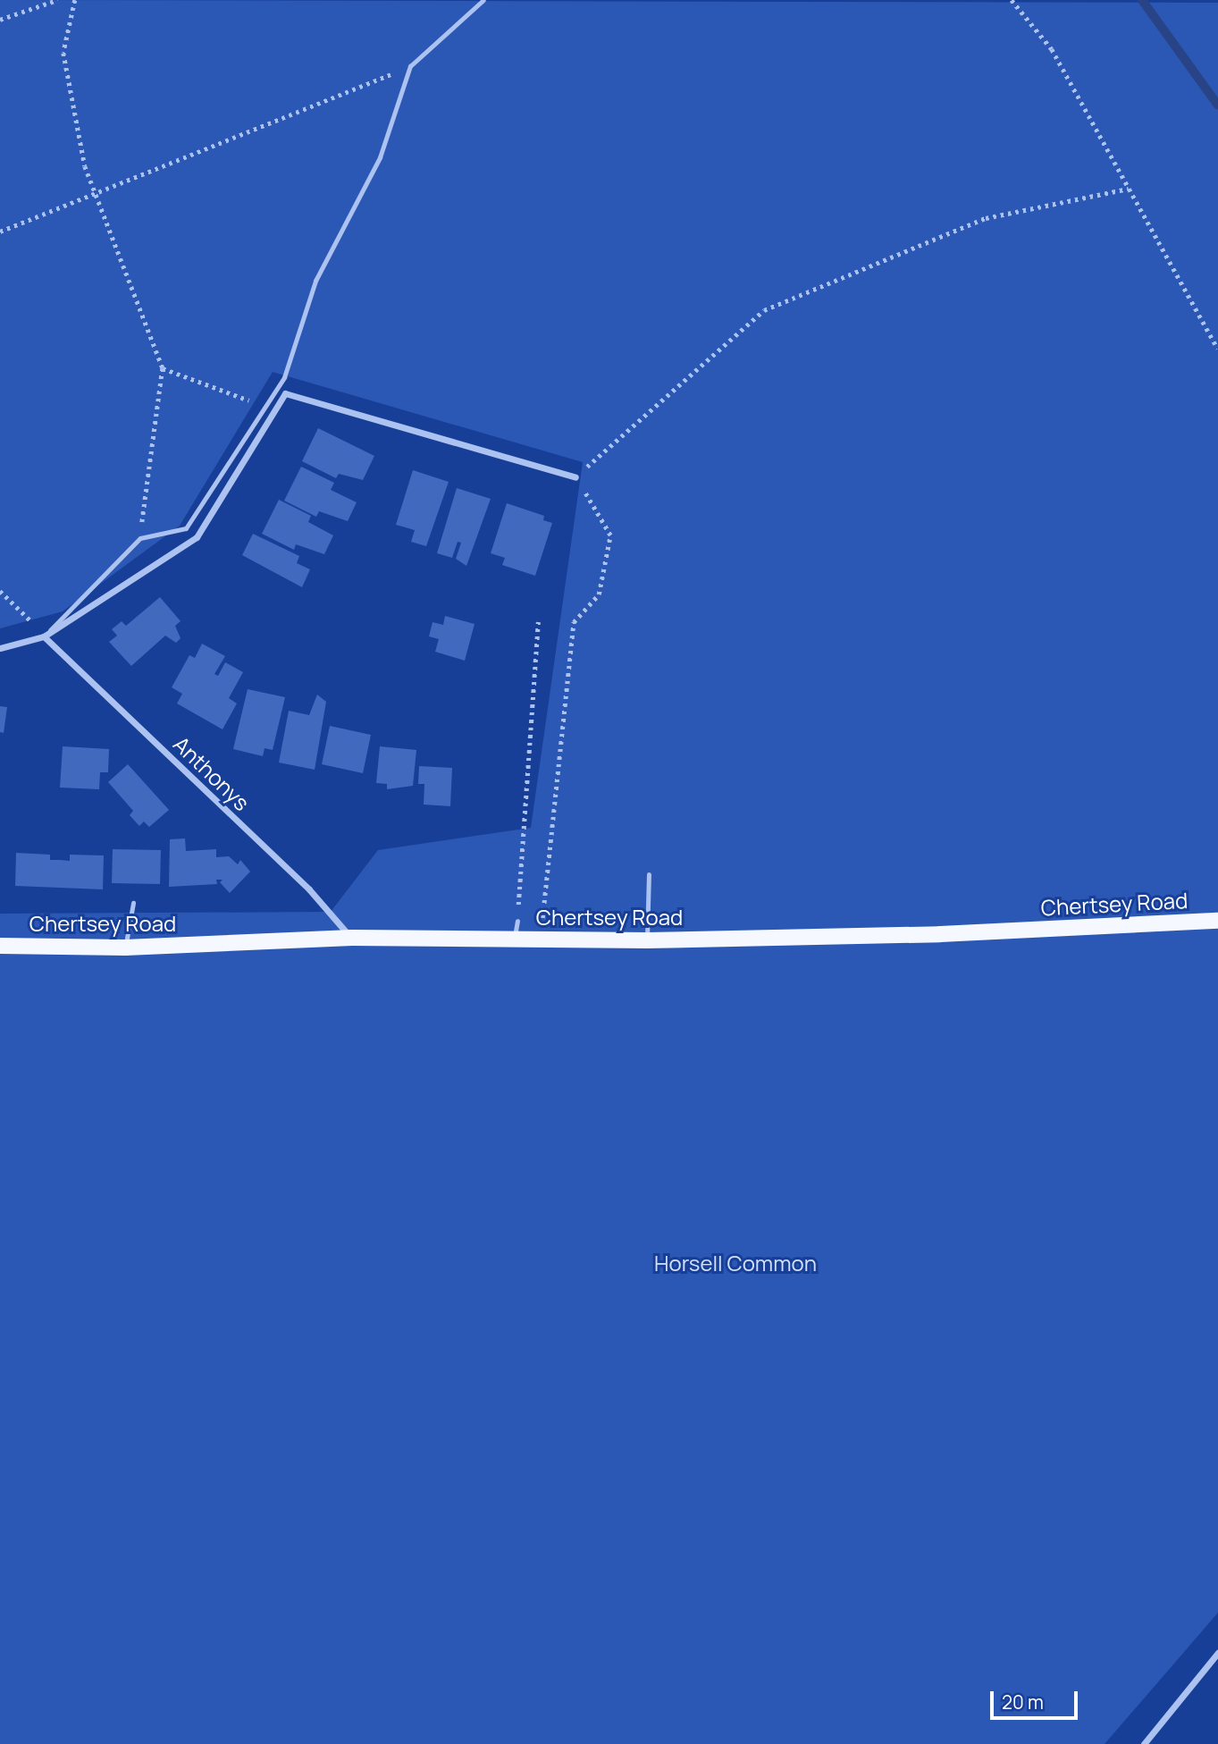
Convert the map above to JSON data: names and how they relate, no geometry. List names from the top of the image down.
{
  "streets": {
    "main road": ["Chertsey Road"],
    "street": ["Anthonys"]
  },
  "crossings": [
    ["Anthonys", "Chertsey Road"]
  ],
  "parks": ["Horsell Common"],
  "scale_bar": "20 m"
}
